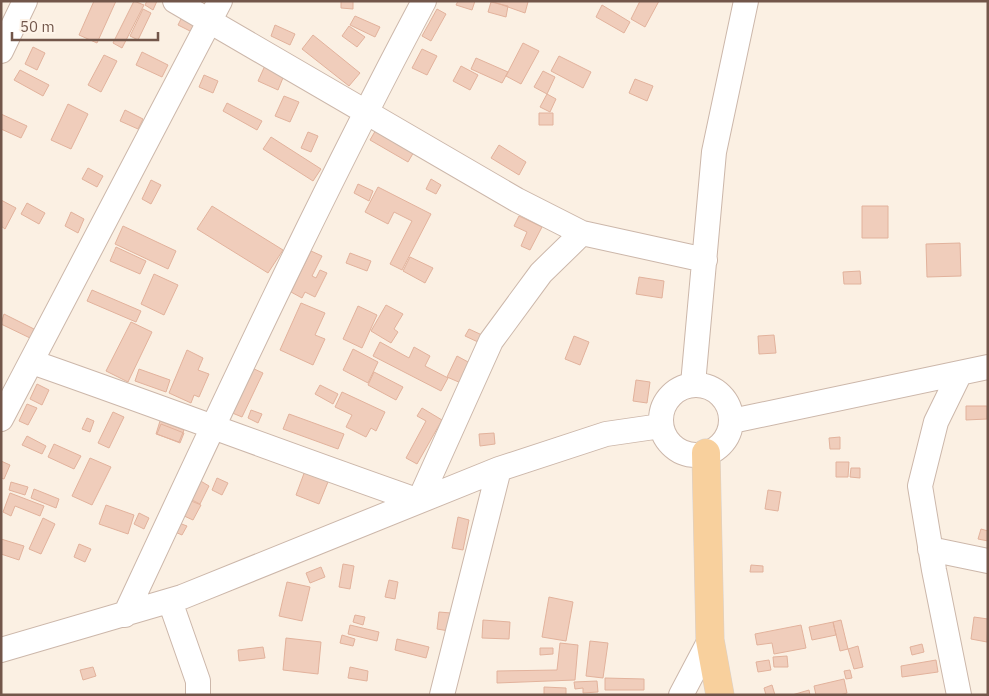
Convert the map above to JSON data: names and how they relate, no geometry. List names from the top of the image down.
{
  "scale_bar": "50 m"
}
